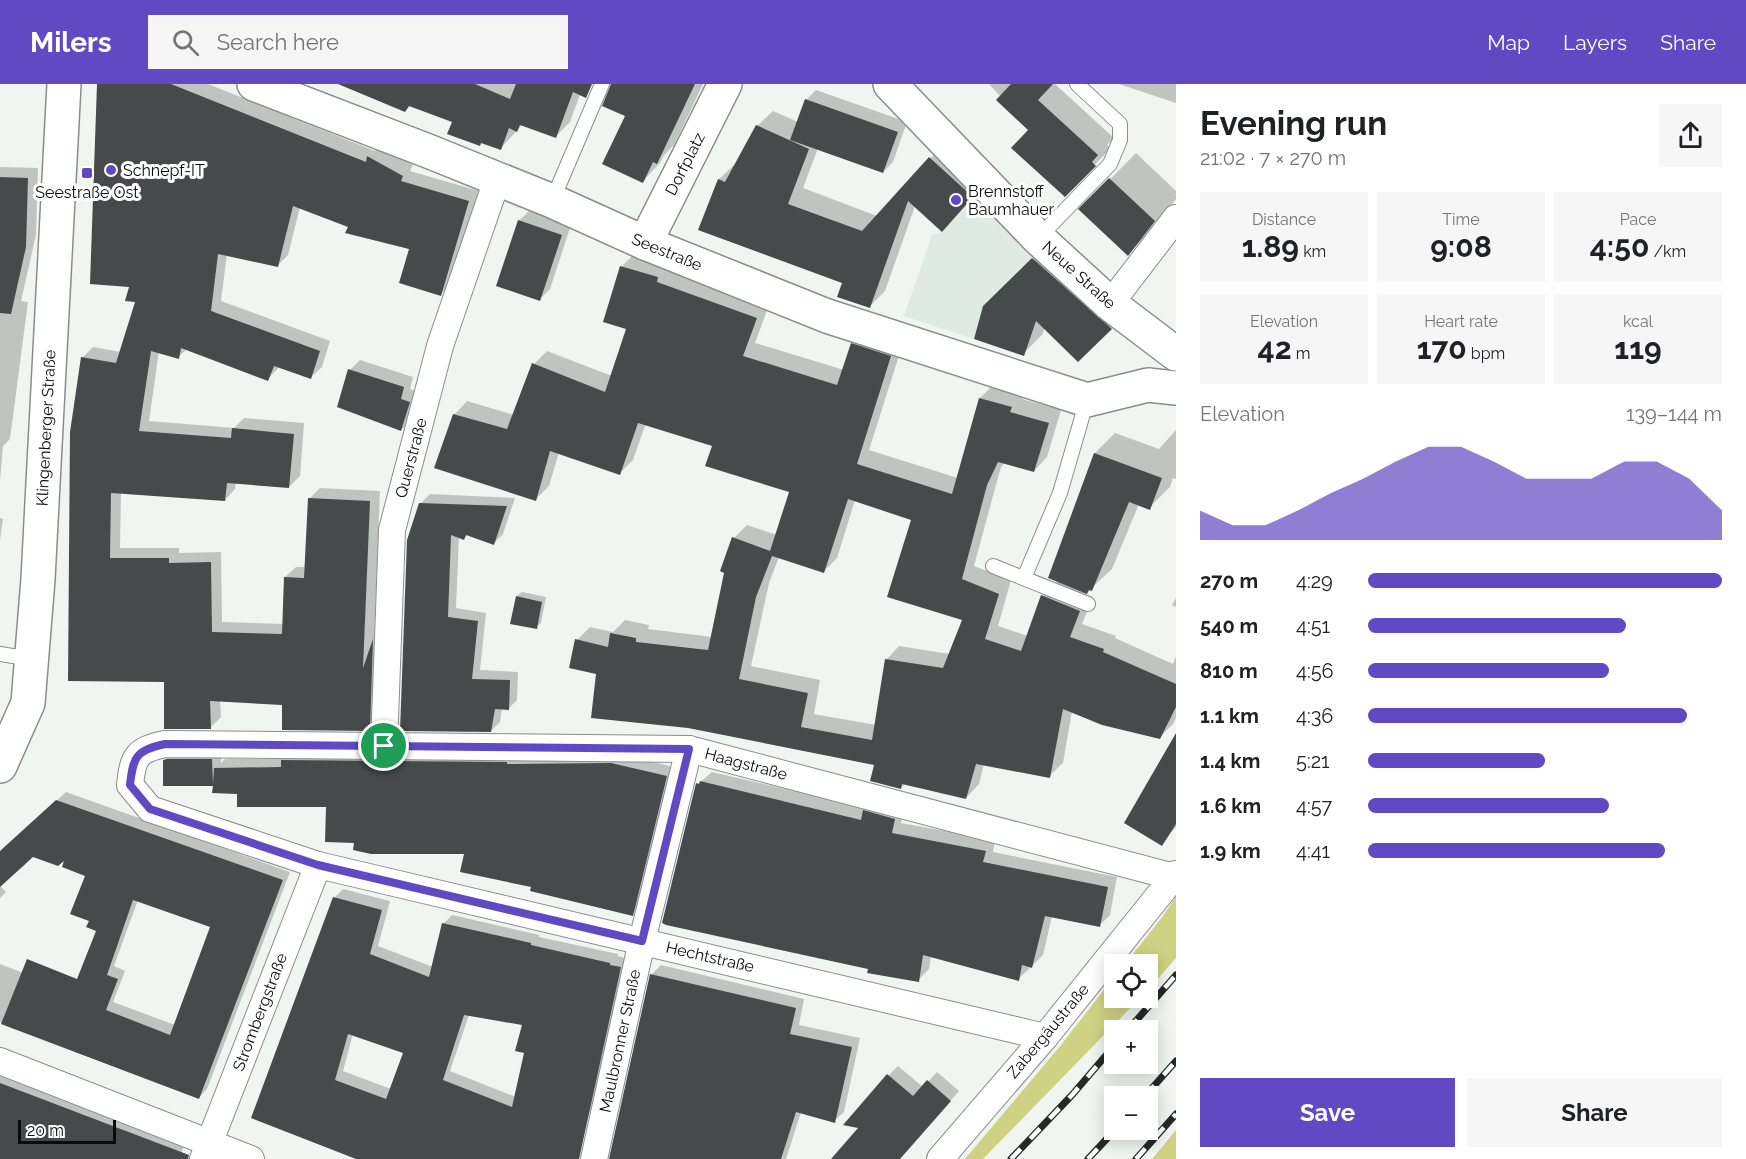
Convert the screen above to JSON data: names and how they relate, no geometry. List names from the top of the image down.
{
  "streets": {
    "street": [
      "Dorfplatz",
      "Seestraße",
      "Neue Straße",
      "Klingenberger Straße",
      "Querstraße",
      "Haagstraße",
      "Hechtstraße",
      "Strombergstraße",
      "Zabergäustraße",
      "Maulbronner Straße"
    ]
  },
  "crossings": [
    ["Dorfplatz", "Seestraße"],
    ["Seestraße", "Querstraße"],
    ["Querstraße", "Haagstraße"],
    ["Haagstraße", "Hechtstraße"],
    ["Haagstraße", "Zabergäustraße"],
    ["Haagstraße", "Maulbronner Straße"],
    ["Hechtstraße", "Strombergstraße"],
    ["Hechtstraße", "Zabergäustraße"],
    ["Hechtstraße", "Maulbronner Straße"]
  ],
  "places": {
    "other": ["Schnepf-IT", "Brennstoff Baumhauer"],
    "transit": ["Seestraße Ost"]
  },
  "scale_bar": "20 m",
  "page": {
    "header": "Milers",
    "search": "Search here",
    "nav": ["Map", "Layers", "Share"],
    "heading": ["Evening run", "21:02 · 7 × 270 m"],
    "stats": [
      ["Distance", "1.89 km"],
      ["Time", "9:08"],
      ["Pace", "4:50 /km"],
      ["Elevation", "42 m"],
      ["Heart rate", "170 bpm"],
      ["kcal", "119"]
    ],
    "chart": ["Elevation", "139–144 m"],
    "list": [
      {
        "name": "270 m",
        "note": "4:29"
      },
      {
        "name": "540 m",
        "note": "4:51"
      },
      {
        "name": "810 m",
        "note": "4:56"
      },
      {
        "name": "1.1 km",
        "note": "4:36"
      },
      {
        "name": "1.4 km",
        "note": "5:21"
      },
      {
        "name": "1.6 km",
        "note": "4:57"
      },
      {
        "name": "1.9 km",
        "note": "4:41"
      }
    ],
    "map_buttons": ["+", "−"],
    "buttons": ["Save", "Share"],
    "scale": "20 m"
  }
}
